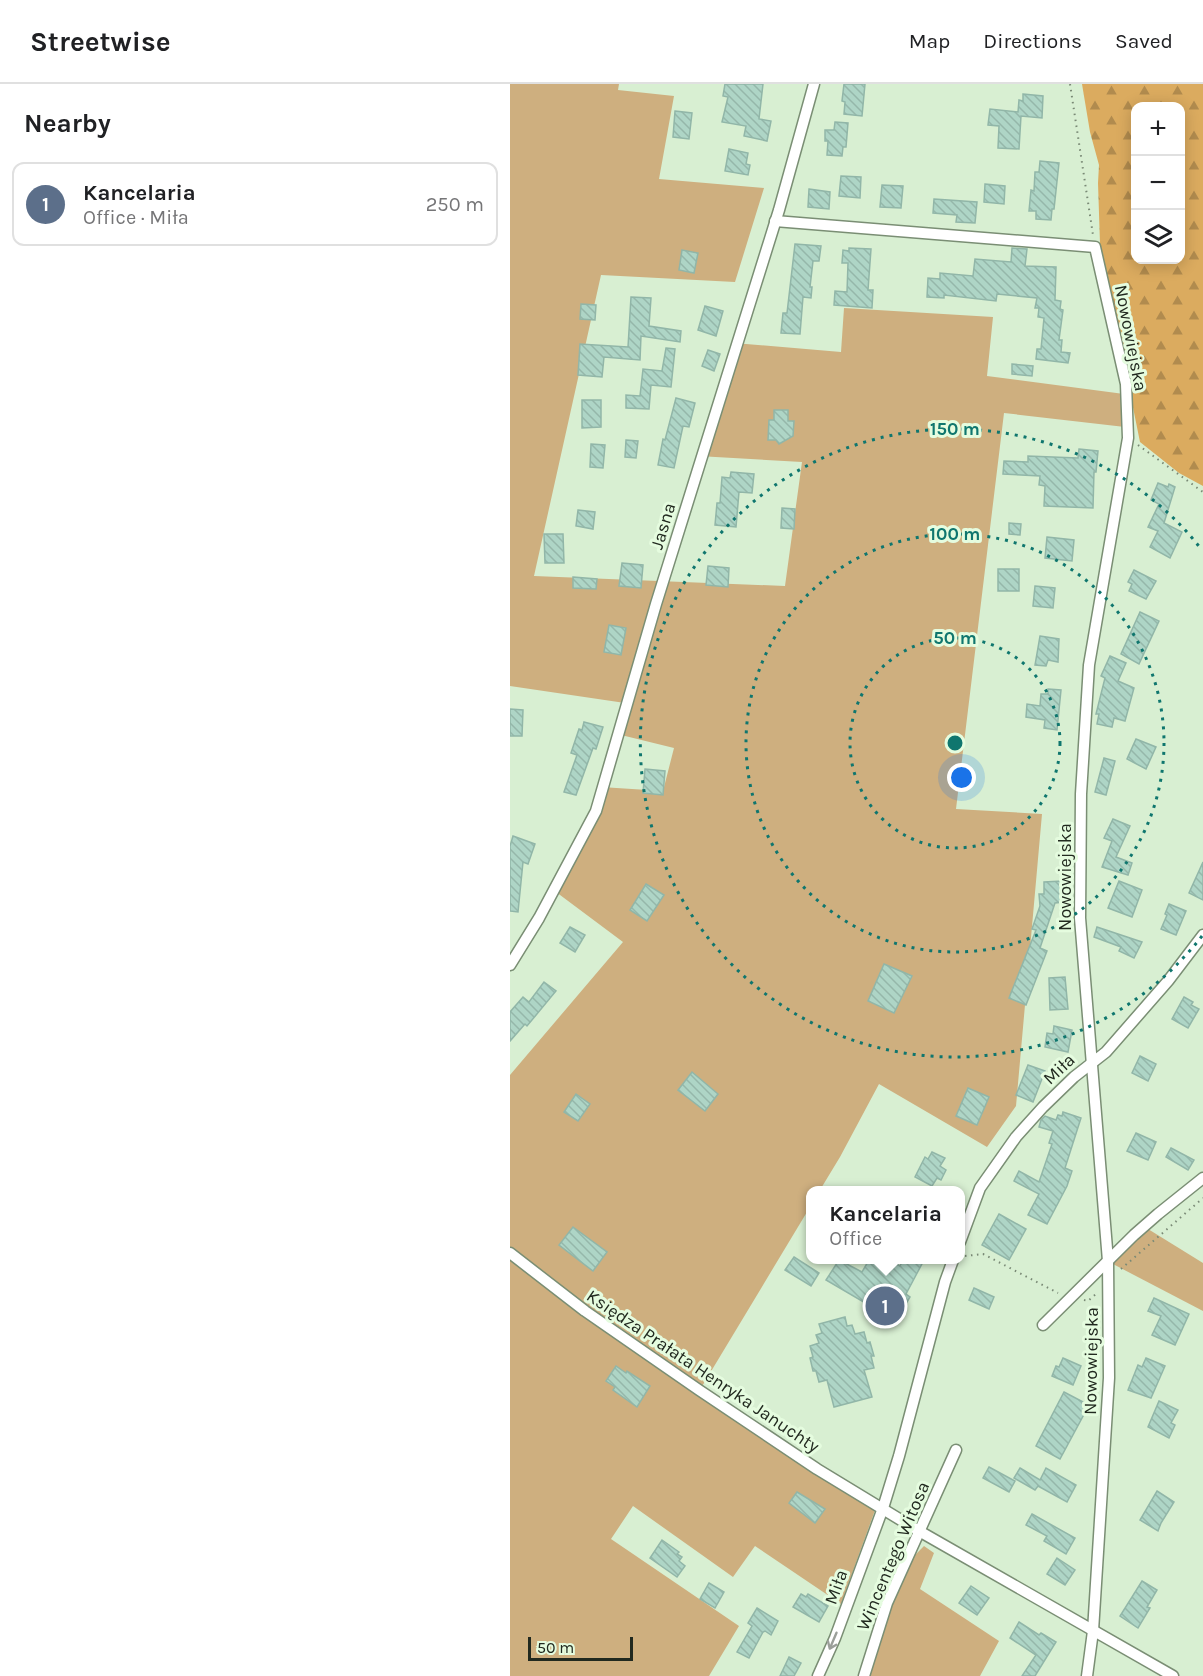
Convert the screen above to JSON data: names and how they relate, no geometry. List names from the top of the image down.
{
  "streets": {
    "street": [
      "Nowowiejska",
      "Jasna",
      "Miła",
      "Księdza Prałata Henryka Januchty",
      "Wincentego Witosa"
    ]
  },
  "crossings": [
    ["Nowowiejska", "Miła"],
    ["Miła", "Księdza Prałata Henryka Januchty"]
  ],
  "scale_bar": "50 m",
  "page": {
    "header": "Streetwise",
    "nav": ["Map", "Directions", "Saved"],
    "heading": "Nearby",
    "map_buttons": ["+", "−"],
    "list": [
      {
        "mark": "1",
        "name": "Kancelaria",
        "note": "Office · Miła",
        "value": "250 m"
      }
    ],
    "popup": ["Kancelaria", "Office"],
    "pins": "1",
    "scale": "50 m"
  },
  "rings": ["150 m", "100 m", "50 m"]
}
